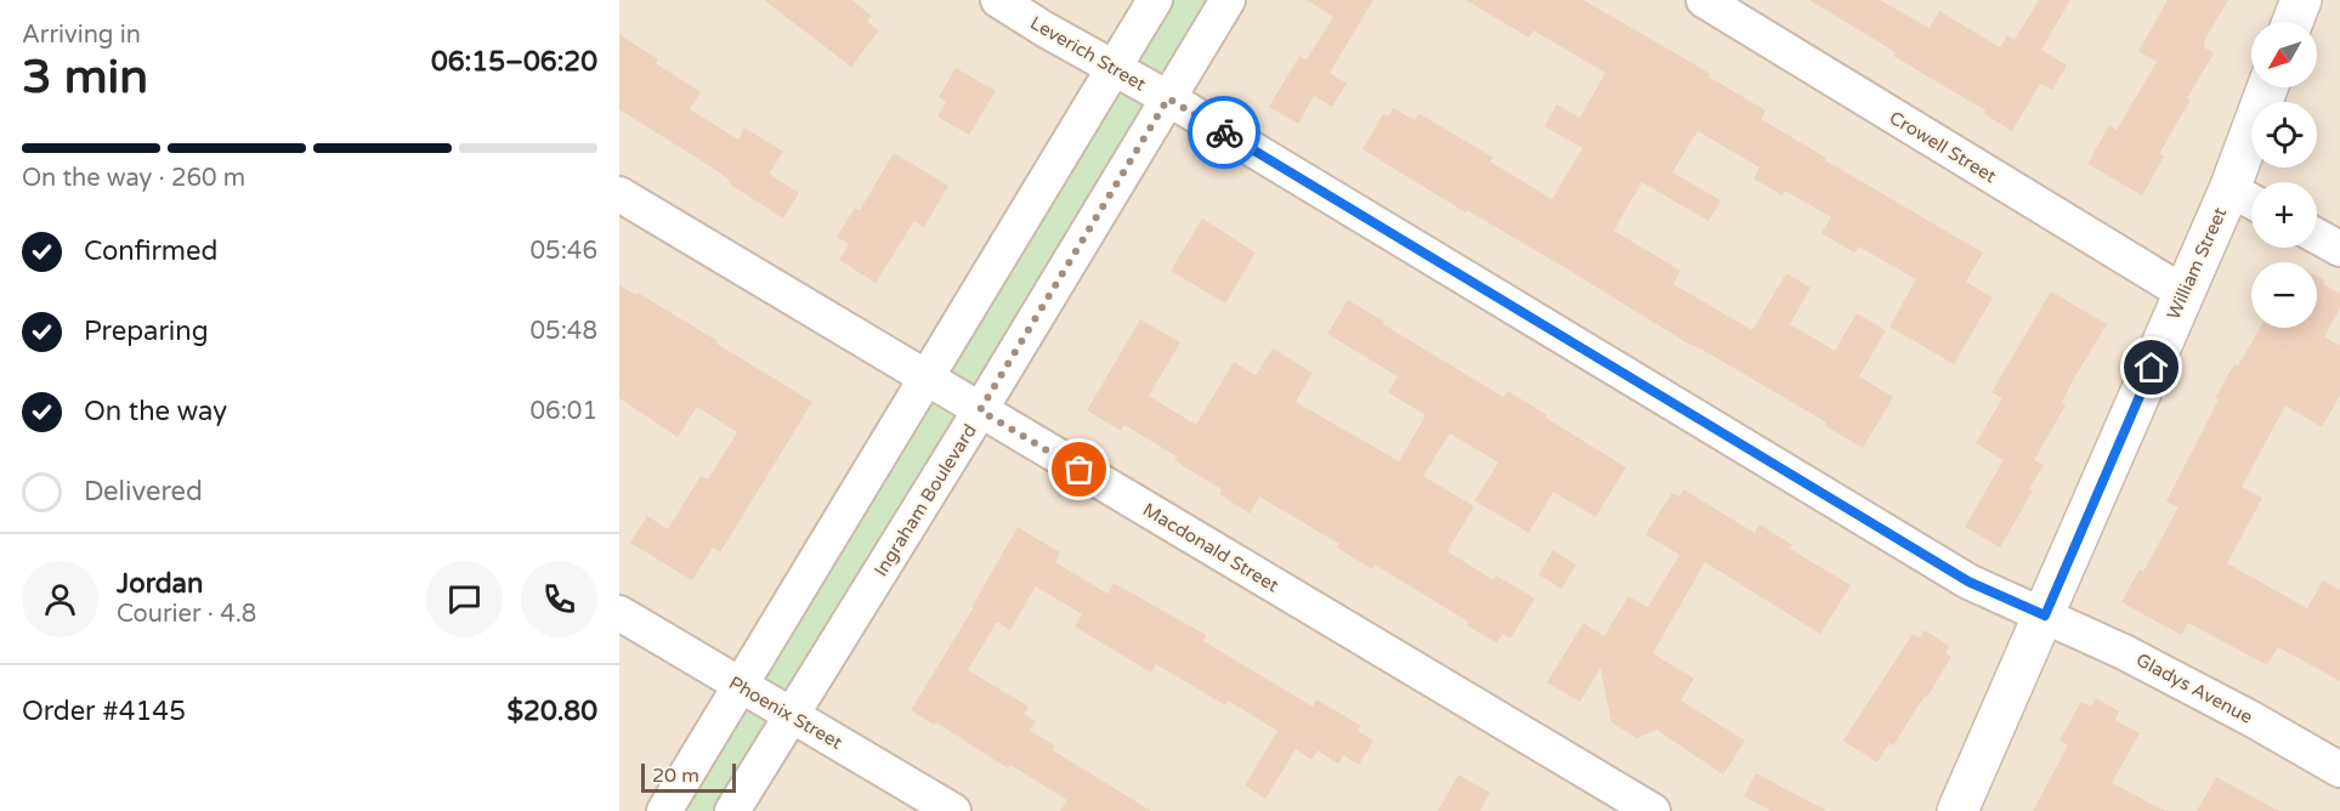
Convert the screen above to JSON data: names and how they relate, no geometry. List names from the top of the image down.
{
  "streets": {
    "street": [
      "Leverich Street",
      "Crowell Street",
      "William Street",
      "Ingraham Boulevard",
      "Macdonald Street",
      "Gladys Avenue",
      "Phoenix Street"
    ]
  },
  "crossings": [
    ["Leverich Street", "William Street"],
    ["Leverich Street", "Ingraham Boulevard"],
    ["Leverich Street", "Gladys Avenue"],
    ["Crowell Street", "William Street"],
    ["William Street", "Gladys Avenue"],
    ["Ingraham Boulevard", "Macdonald Street"],
    ["Ingraham Boulevard", "Phoenix Street"]
  ],
  "scale_bar": "20 m",
  "north": "bottom left",
  "page": {
    "heading": ["3 min", "Arriving in", "06:15–06:20"],
    "panel": [
      "Jordan",
      "Courier · 4.8",
      "Order #4145",
      "$20.80"
    ],
    "map_buttons": ["+", "−"],
    "bar": "On the way · 260 m",
    "list": [
      ["Confirmed", "05:46"],
      ["Preparing", "05:48"],
      ["On the way", "06:01"],
      "Delivered"
    ],
    "scale": "20 m"
  }
}
